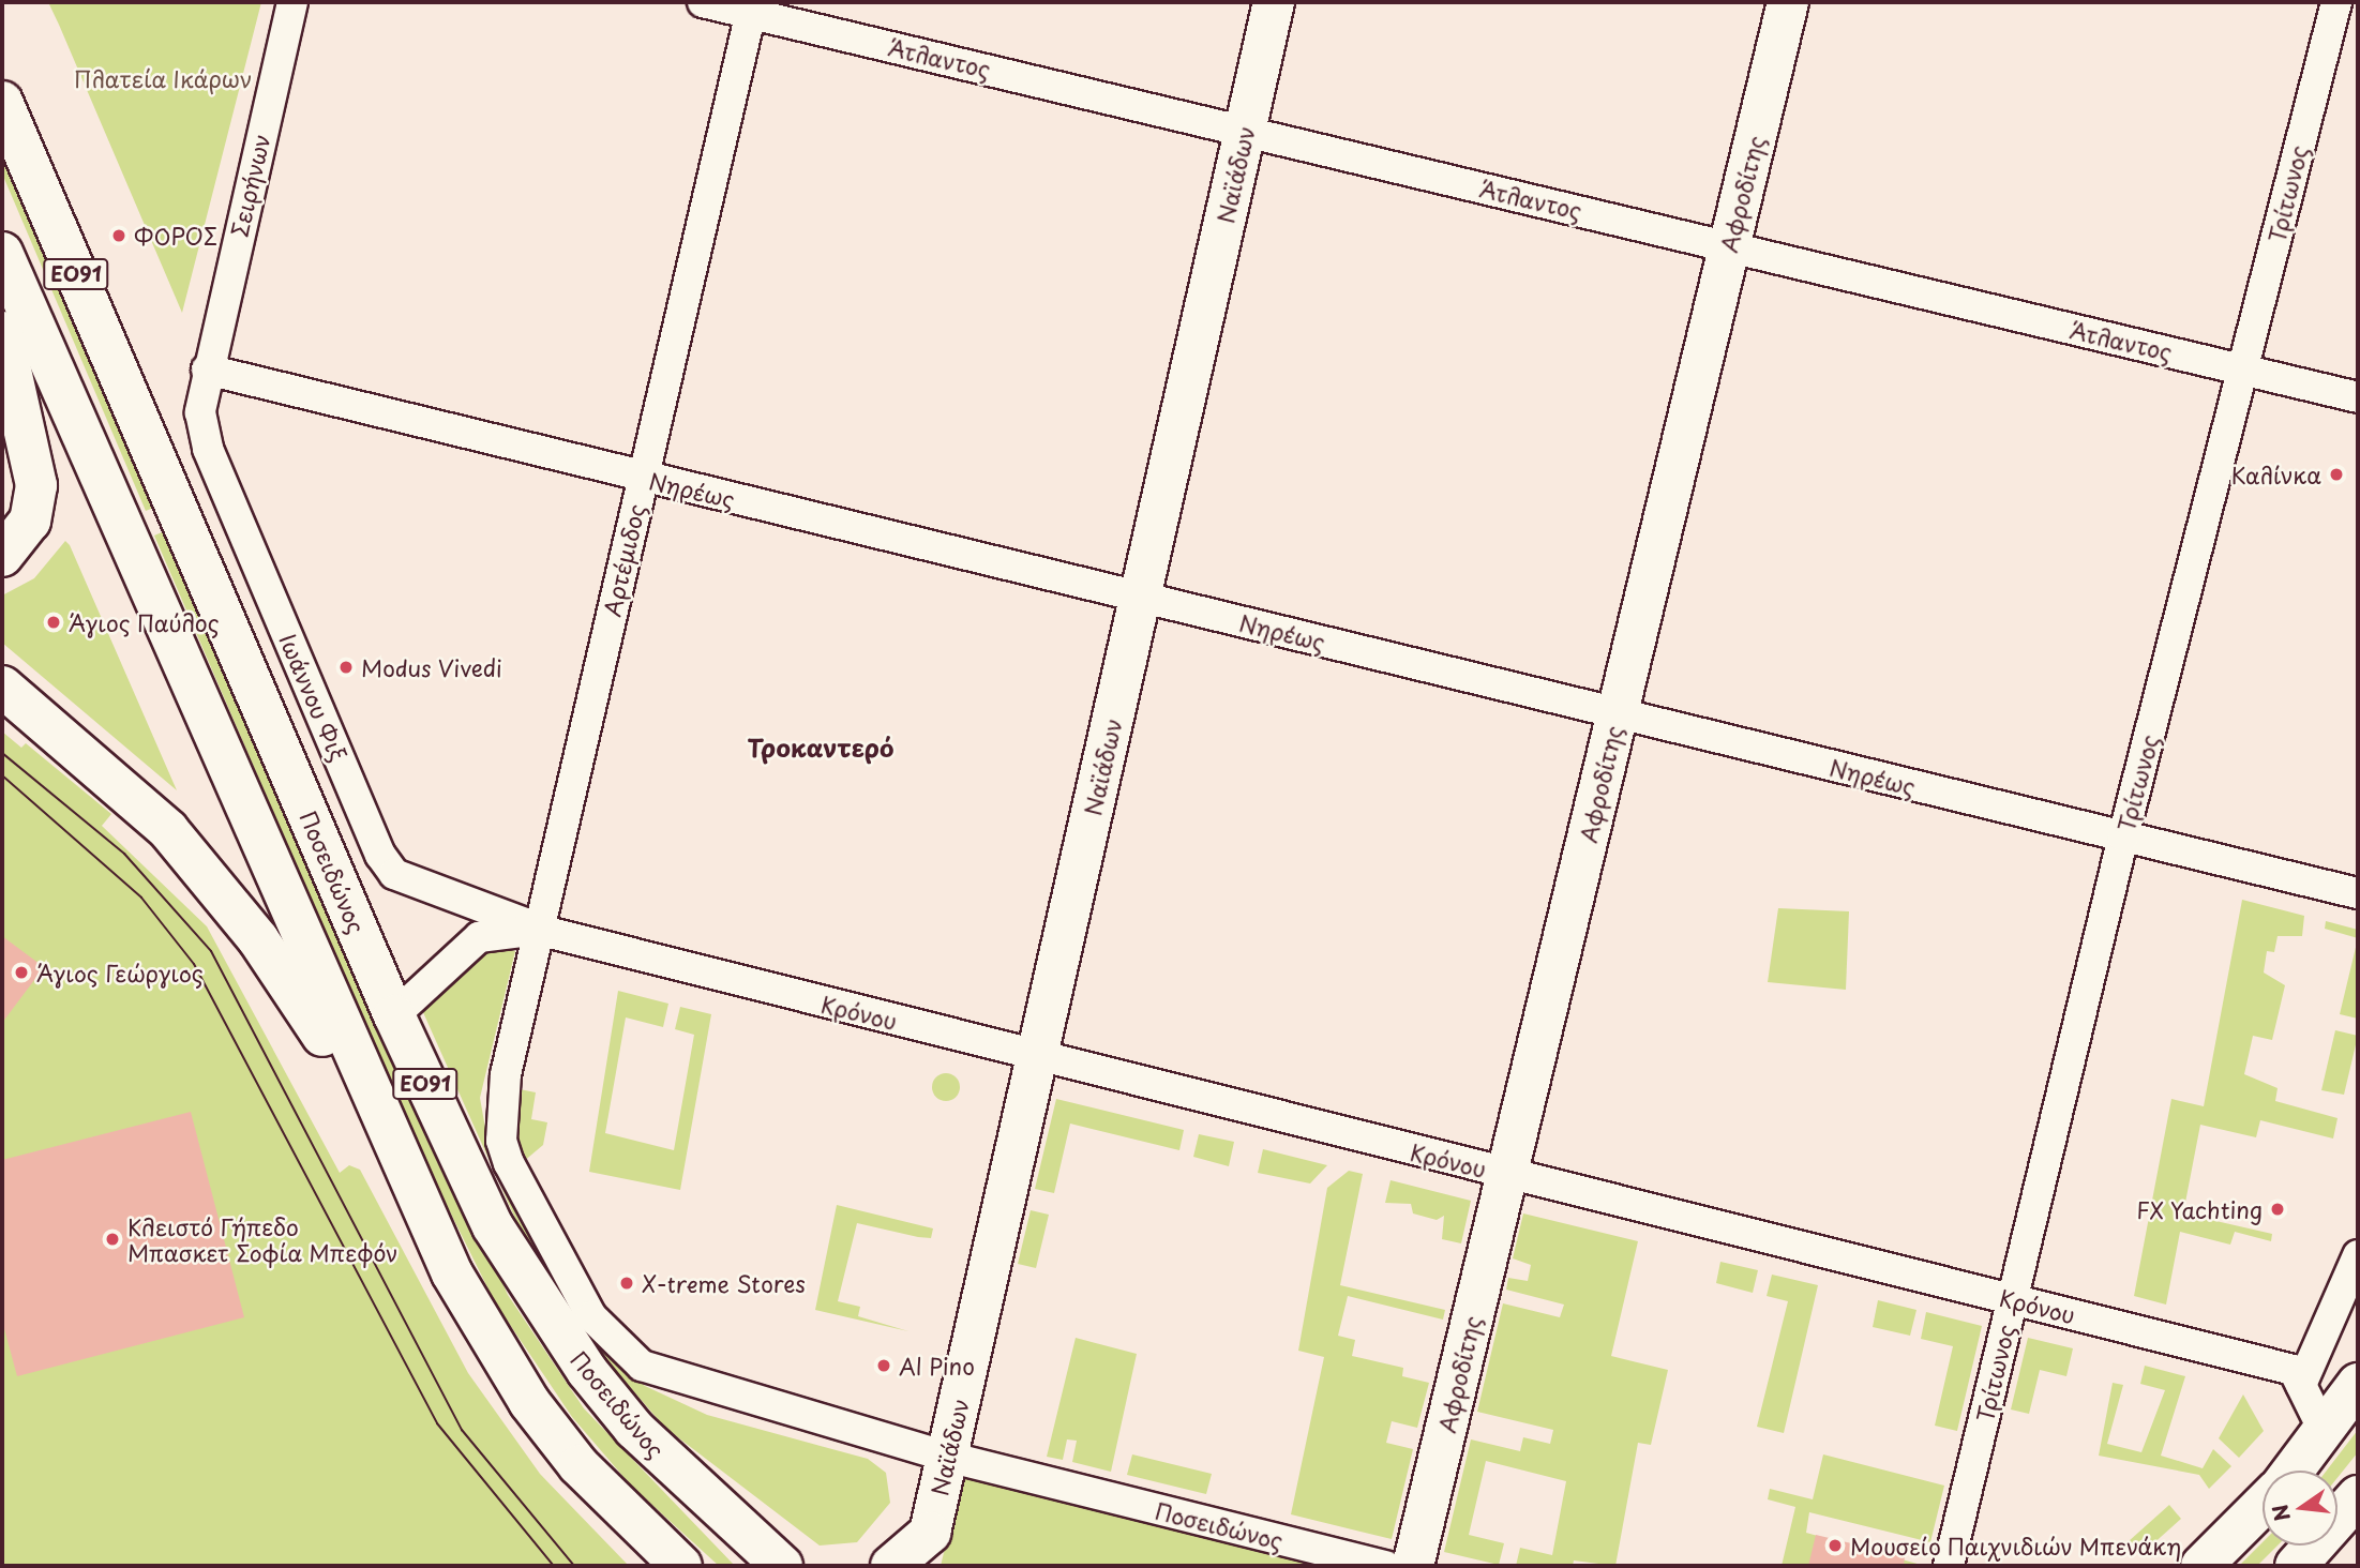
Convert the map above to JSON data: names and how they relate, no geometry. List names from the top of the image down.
{
  "streets": {
    "main road": [
      "Ναϊάδων",
      "Αφροδίτης",
      "ΕΟ91",
      "Ποσειδώνος"
    ],
    "street": [
      "Άτλαντος",
      "Σειρήνων",
      "Τρίτωνος",
      "Νηρέως",
      "Αρτέμιδος",
      "Ιωάννου Φιξ",
      "Κρόνου"
    ]
  },
  "crossings": [
    ["Άτλαντος", "Ναϊάδων"],
    ["Άτλαντος", "Αφροδίτης"],
    ["Άτλαντος", "Τρίτωνος"],
    ["Άτλαντος", "Αρτέμιδος"],
    ["Ναϊάδων", "Νηρέως"],
    ["Ναϊάδων", "Ποσειδώνος"],
    ["Ναϊάδων", "Κρόνου"],
    ["Σειρήνων", "Νηρέως"],
    ["Σειρήνων", "Ιωάννου Φιξ"],
    ["Αφροδίτης", "Νηρέως"],
    ["Αφροδίτης", "Κρόνου"],
    ["Τρίτωνος", "Νηρέως"],
    ["Τρίτωνος", "Κρόνου"],
    ["Νηρέως", "Αρτέμιδος"],
    ["Νηρέως", "Ιωάννου Φιξ"],
    ["Αρτέμιδος", "Ιωάννου Φιξ"],
    ["Αρτέμιδος", "Ποσειδώνος"],
    ["Αρτέμιδος", "Κρόνου"],
    ["Ιωάννου Φιξ", "Κρόνου"]
  ],
  "districts": ["Τροκαντερό"],
  "parks": ["Πλατεία Ικάρων"],
  "places": [
    "ΦΟΡΟΣ",
    "Καλίνκα",
    "Άγιος Παύλος",
    "Modus Vivedi",
    "Άγιος Γεώργιος",
    "FX Yachting",
    "Κλειστό Γήπεδο Μπασκετ Σοφία Μπεφόν",
    "X-treme Stores",
    "Al Pino",
    "Μουσείο Παιχνιδιών Μπενάκη"
  ],
  "north": "left"
}
